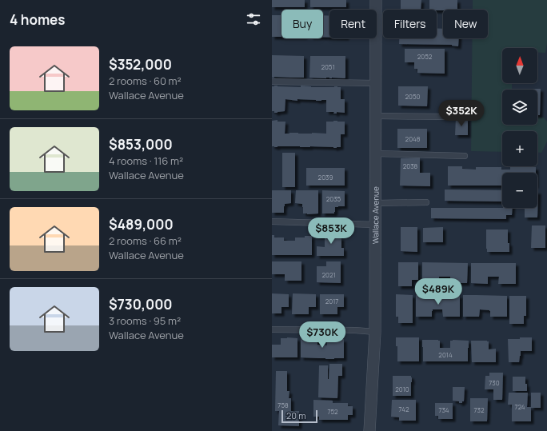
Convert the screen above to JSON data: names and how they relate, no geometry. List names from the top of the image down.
{
  "streets": {
    "street": ["Wallace Avenue"]
  },
  "house_numbers": [
    "2052",
    "2051",
    "2050",
    "2048",
    "2038",
    "2039",
    "2035",
    "2021",
    "2017",
    "2014",
    "730",
    "2010",
    "758",
    "724",
    "742",
    "734",
    "732",
    "752"
  ],
  "scale_bar": "20 m",
  "north": "top",
  "page": {
    "heading": "4 homes",
    "chip": [
      "Buy",
      "Rent",
      "Filters",
      "New"
    ],
    "list": [
      {
        "name": "$352,000",
        "note": "2 rooms · 60 m² · Wallace Avenue"
      },
      {
        "name": "$853,000",
        "note": "4 rooms · 116 m² · Wallace Avenue"
      },
      {
        "name": "$489,000",
        "note": "2 rooms · 66 m² · Wallace Avenue"
      },
      {
        "name": "$730,000",
        "note": "3 rooms · 95 m² · Wallace Avenue"
      }
    ],
    "map_buttons": ["+", "−"],
    "price": [
      "$352K",
      "$853K",
      "$489K",
      "$730K"
    ],
    "scale": "20 m"
  }
}
